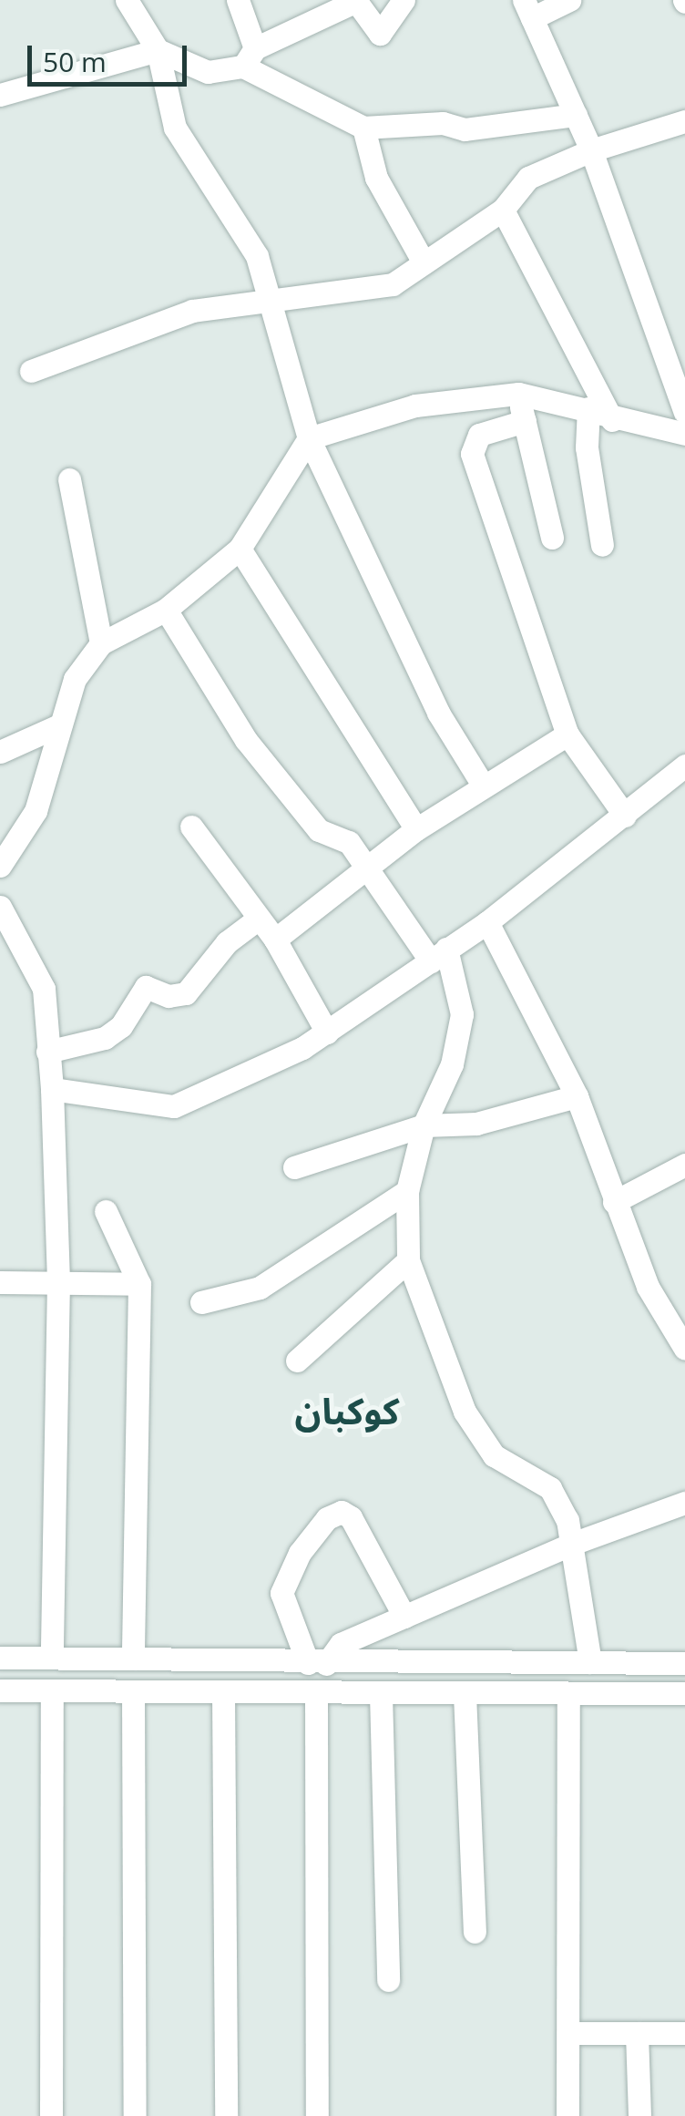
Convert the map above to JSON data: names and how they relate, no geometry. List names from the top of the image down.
{
  "districts": ["كوكبان"],
  "scale_bar": "50 m"
}
